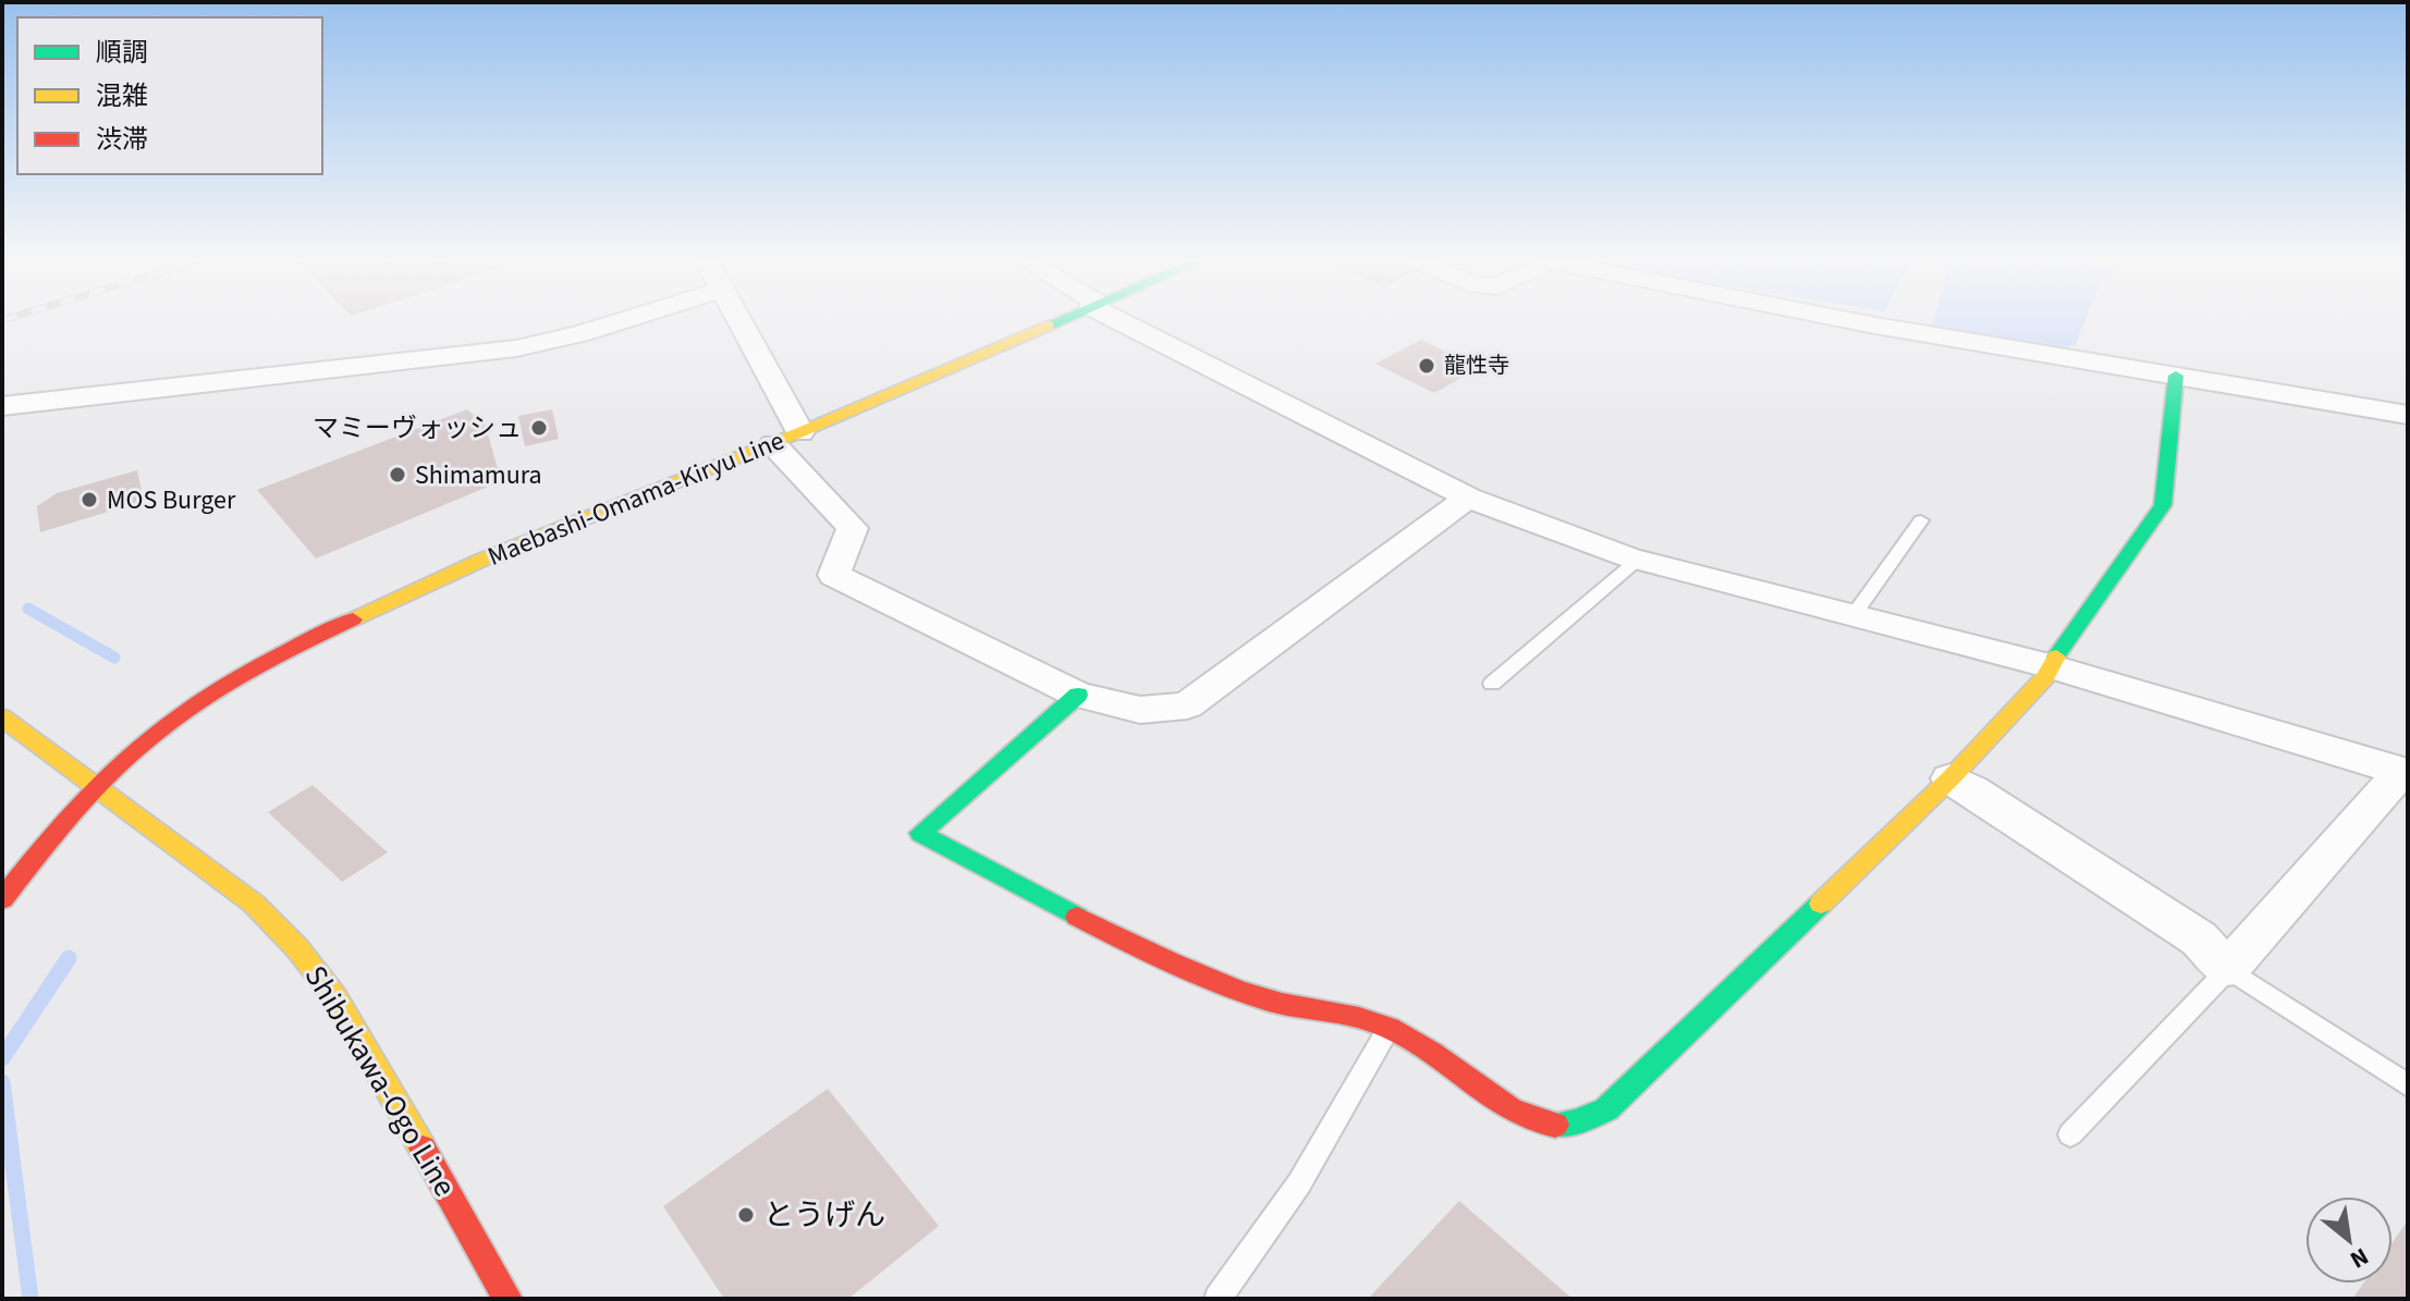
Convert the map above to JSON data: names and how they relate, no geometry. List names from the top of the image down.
{
  "streets": {
    "main road": ["Maebashi-Omama-Kiryu Line", "Shibukawa-Ogo Line"]
  },
  "crossings": [
    ["Maebashi-Omama-Kiryu Line", "Shibukawa-Ogo Line"]
  ],
  "places": [
    "龍性寺",
    "マミーヴォッシュ",
    "Shimamura",
    "MOS Burger",
    "とうげん"
  ],
  "legend": ["順調", "混雑", "渋滞"],
  "north": "bottom right"
}
